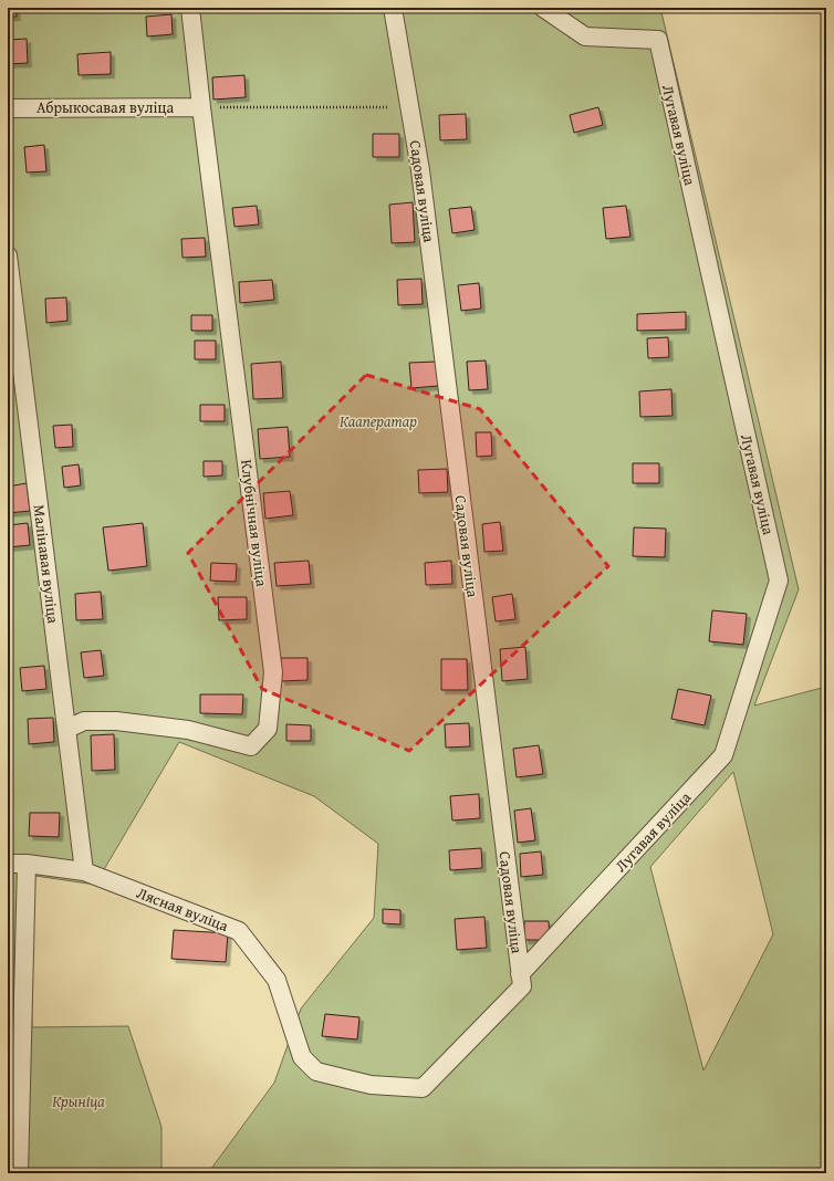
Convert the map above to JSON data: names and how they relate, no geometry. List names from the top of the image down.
{
  "streets": {
    "street": [
      "Абрыкосавая вуліца",
      "Лугавая вуліца",
      "Садовая вуліца",
      "Клубнічная вуліца",
      "Малінавая вуліца",
      "Лясная вуліца"
    ]
  },
  "crossings": [
    ["Абрыкосавая вуліца", "Клубнічная вуліца"],
    ["Лугавая вуліца", "Садовая вуліца"],
    ["Лугавая вуліца", "Лясная вуліца"],
    ["Садовая вуліца", "Лясная вуліца"],
    ["Клубнічная вуліца", "Малінавая вуліца"],
    ["Малінавая вуліца", "Лясная вуліца"]
  ],
  "parks": ["Кааператар", "Крыніца"]
}
